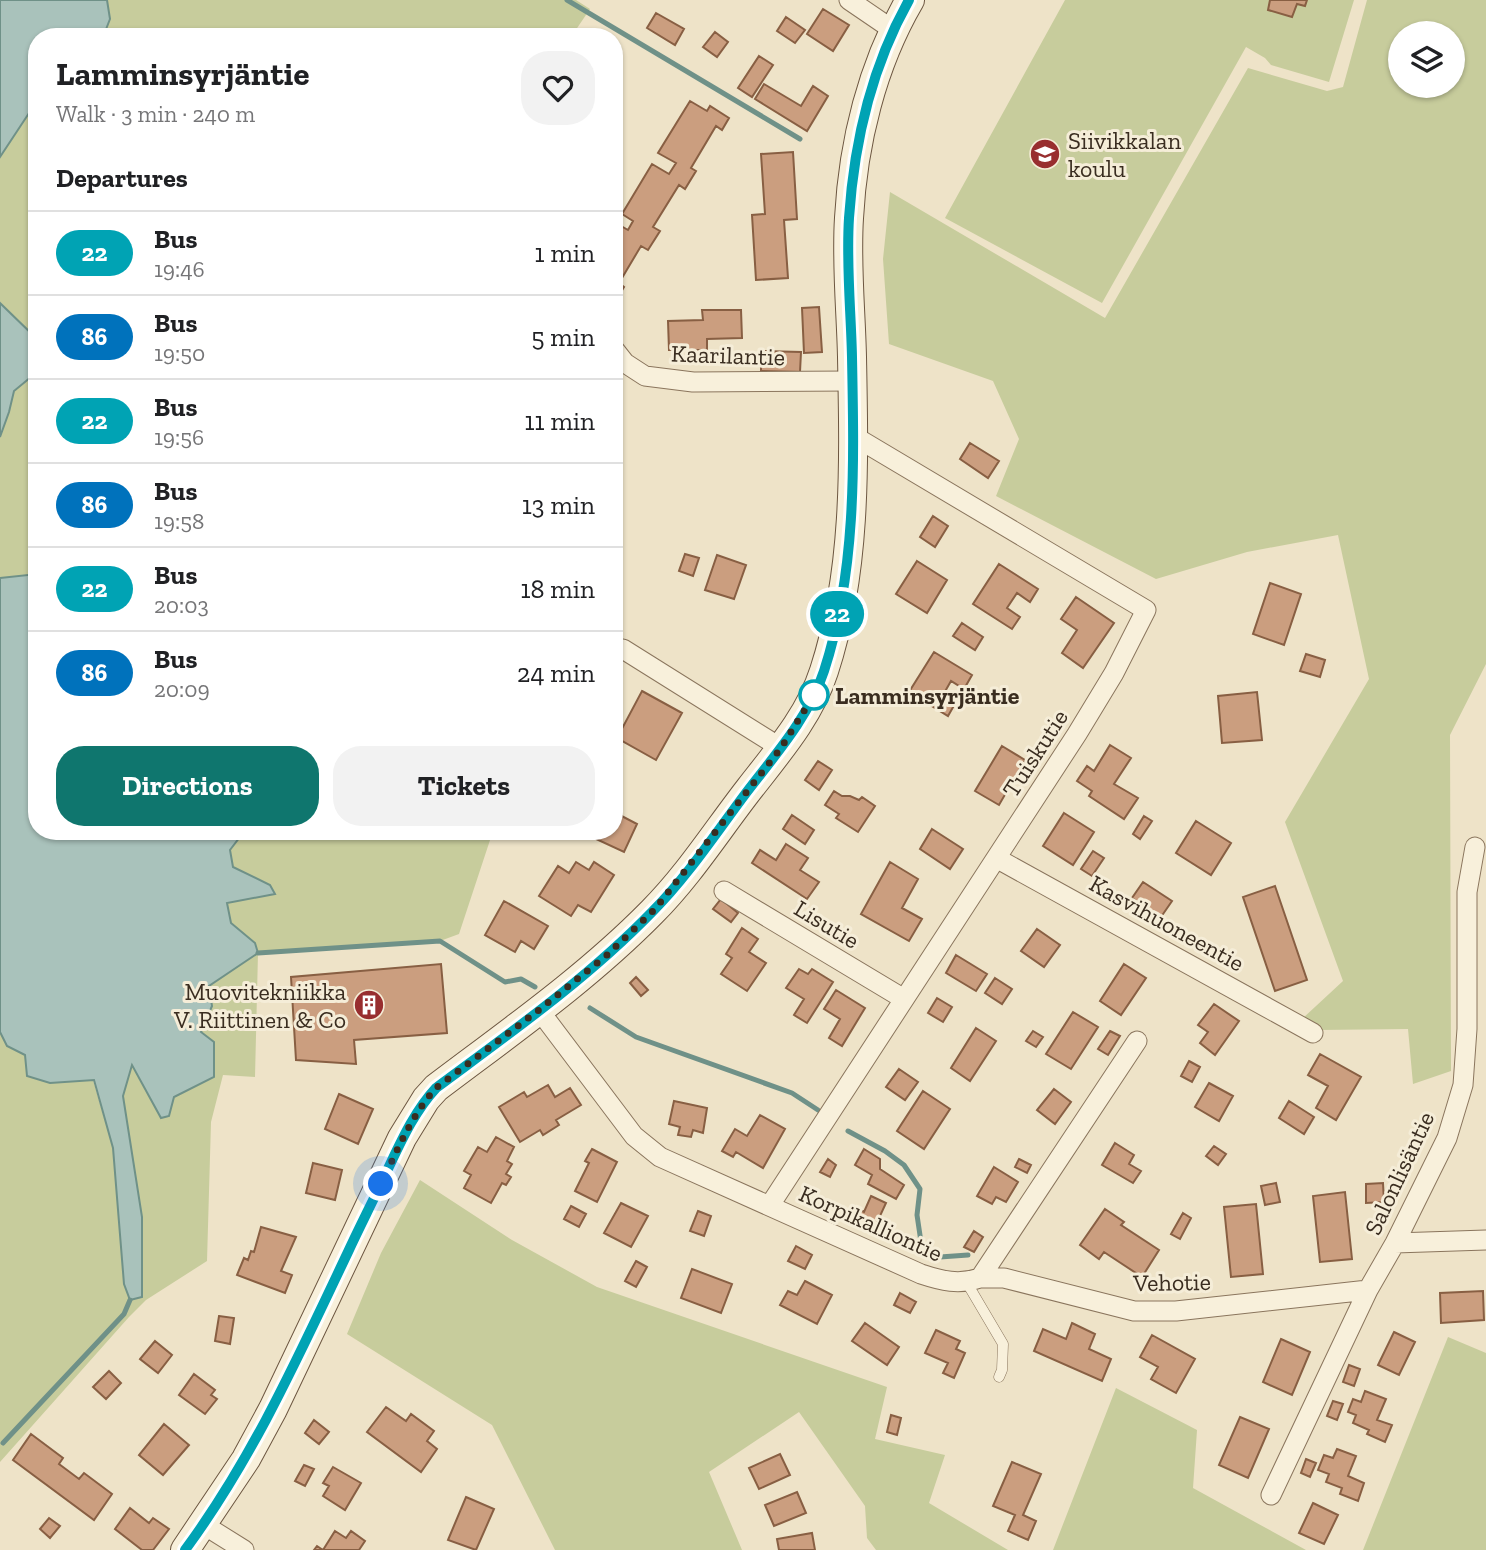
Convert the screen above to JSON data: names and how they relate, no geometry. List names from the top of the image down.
{
  "streets": {
    "street": [
      "Kaarilantie",
      "Tuiskutie",
      "Kasvihuoneentie",
      "Lisutie",
      "Salonlisäntie",
      "Korpikalliontie",
      "Vehotie"
    ]
  },
  "crossings": [
    ["Tuiskutie", "Kasvihuoneentie"],
    ["Tuiskutie", "Lisutie"],
    ["Tuiskutie", "Korpikalliontie"],
    ["Salonlisäntie", "Vehotie"],
    ["Korpikalliontie", "Vehotie"]
  ],
  "places": {
    "school or university": ["Siivikkalan koulu"],
    "other": ["Lamminsyrjäntie"],
    "building": ["Muovitekniikka V. Riittinen & Co"]
  },
  "lines": ["bus line 22"],
  "page": {
    "on_map": "22",
    "heading": [
      ["Lamminsyrjäntie", "Walk · 3 min · 240 m"],
      "Departures"
    ],
    "list": [
      {
        "mark": "22",
        "name": "Bus",
        "note": "19:46",
        "value": "1 min"
      },
      {
        "mark": "86",
        "name": "Bus",
        "note": "19:50",
        "value": "5 min"
      },
      {
        "mark": "22",
        "name": "Bus",
        "note": "19:56",
        "value": "11 min"
      },
      {
        "mark": "86",
        "name": "Bus",
        "note": "19:58",
        "value": "13 min"
      },
      {
        "mark": "22",
        "name": "Bus",
        "note": "20:03",
        "value": "18 min"
      },
      {
        "mark": "86",
        "name": "Bus",
        "note": "20:09",
        "value": "24 min"
      }
    ],
    "buttons": ["Directions", "Tickets"]
  }
}
